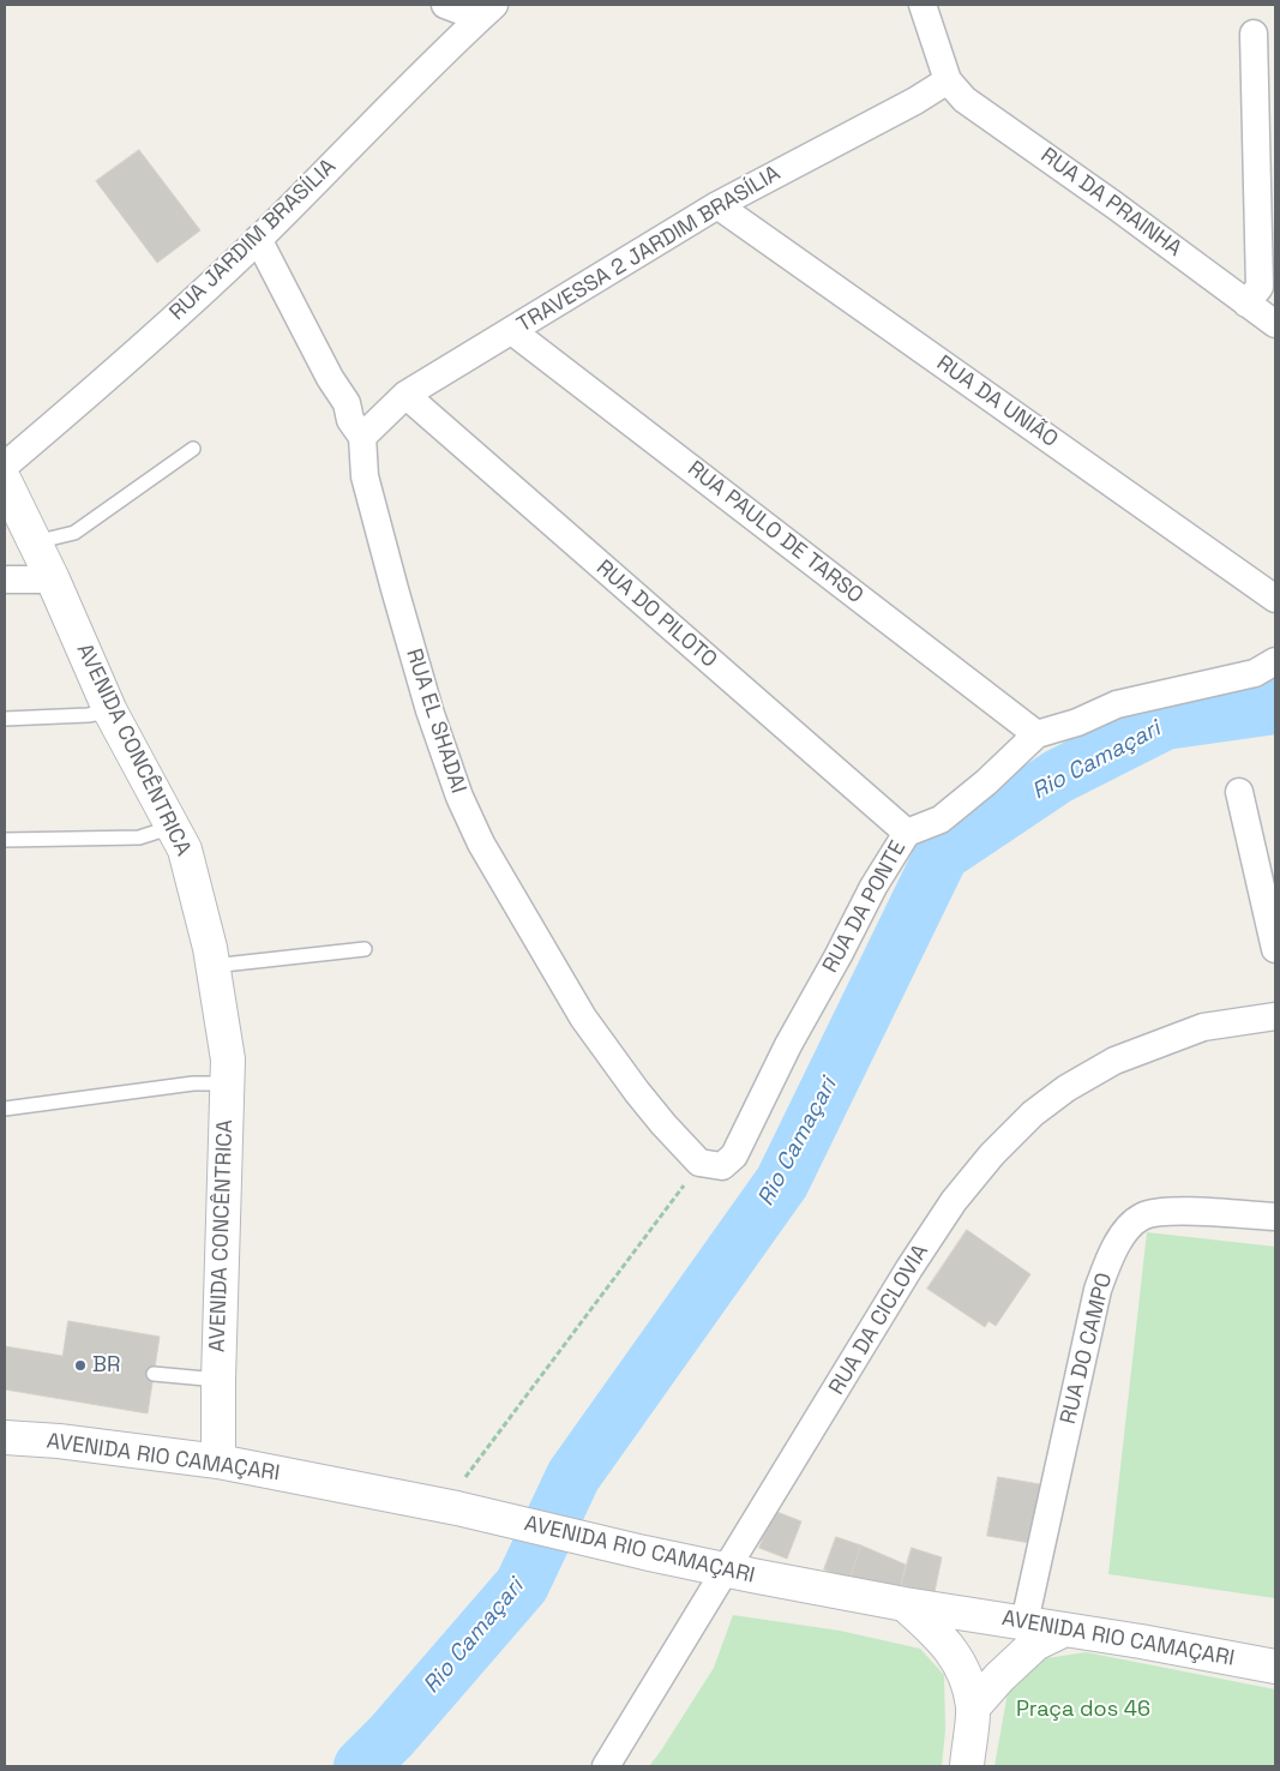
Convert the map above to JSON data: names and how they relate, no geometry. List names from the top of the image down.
{
  "streets": {
    "street": [
      "RUA DA PRAINHA",
      "RUA JARDIM BRASÍLIA",
      "TRAVESSA 2 JARDIM BRASÍLIA",
      "RUA DA UNIÃO",
      "RUA PAULO DE TARSO",
      "RUA DO PILOTO",
      "RUA EL SHADAI",
      "AVENIDA CONCÊNTRICA",
      "RUA DA PONTE",
      "RUA DA CICLOVIA",
      "RUA DO CAMPO",
      "AVENIDA RIO CAMAÇARI"
    ]
  },
  "crossings": [
    ["RUA DA PRAINHA", "TRAVESSA 2 JARDIM BRASÍLIA"],
    ["RUA JARDIM BRASÍLIA", "RUA EL SHADAI"],
    ["TRAVESSA 2 JARDIM BRASÍLIA", "RUA DA UNIÃO"],
    ["TRAVESSA 2 JARDIM BRASÍLIA", "RUA PAULO DE TARSO"],
    ["TRAVESSA 2 JARDIM BRASÍLIA", "RUA DO PILOTO"],
    ["TRAVESSA 2 JARDIM BRASÍLIA", "RUA EL SHADAI"],
    ["RUA PAULO DE TARSO", "RUA DA PONTE"],
    ["RUA DO PILOTO", "RUA DA PONTE"],
    ["RUA EL SHADAI", "RUA DA PONTE"],
    ["AVENIDA CONCÊNTRICA", "AVENIDA RIO CAMAÇARI"],
    ["RUA DA CICLOVIA", "AVENIDA RIO CAMAÇARI"],
    ["RUA DO CAMPO", "AVENIDA RIO CAMAÇARI"]
  ],
  "water": ["Rio Camaçari"],
  "parks": ["Praça dos 46"],
  "places": ["BR"]
}
